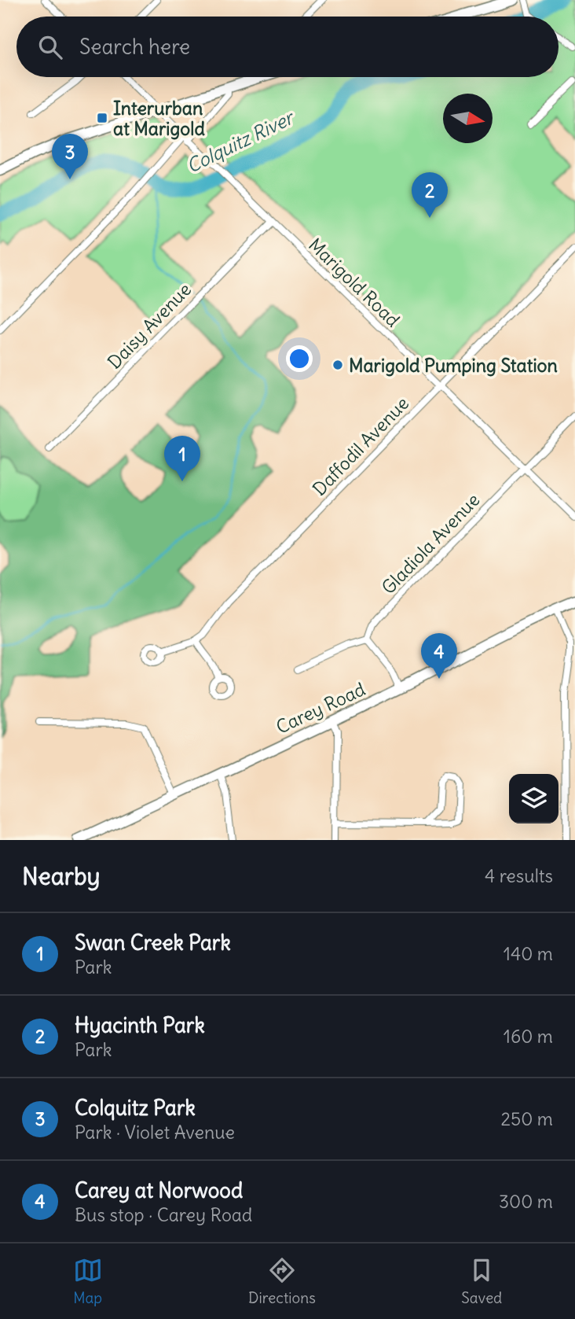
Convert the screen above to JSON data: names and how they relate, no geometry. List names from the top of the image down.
{
  "streets": {
    "street": [
      "Marigold Road",
      "Daisy Avenue",
      "Daffodil Avenue",
      "Gladiola Avenue",
      "Carey Road"
    ]
  },
  "crossings": [
    ["Marigold Road", "Daisy Avenue"],
    ["Marigold Road", "Daffodil Avenue"],
    ["Marigold Road", "Gladiola Avenue"]
  ],
  "water": ["Colquitz River"],
  "places": {
    "transit": ["Interurban at Marigold"],
    "other": ["Marigold Pumping Station"]
  },
  "north": "right",
  "page": {
    "search": "Search here",
    "pins": [
      "3",
      "2",
      "1",
      "4"
    ],
    "heading": ["Nearby", "4 results"],
    "list": [
      {
        "mark": "1",
        "name": "Swan Creek Park",
        "note": "Park",
        "value": "140 m"
      },
      {
        "mark": "2",
        "name": "Hyacinth Park",
        "note": "Park",
        "value": "160 m"
      },
      {
        "mark": "3",
        "name": "Colquitz Park",
        "note": "Park · Violet Avenue",
        "value": "250 m"
      },
      {
        "mark": "4",
        "name": "Carey at Norwood",
        "note": "Bus stop · Carey Road",
        "value": "300 m"
      }
    ],
    "nav": ["Map", "Directions", "Saved"]
  }
}
